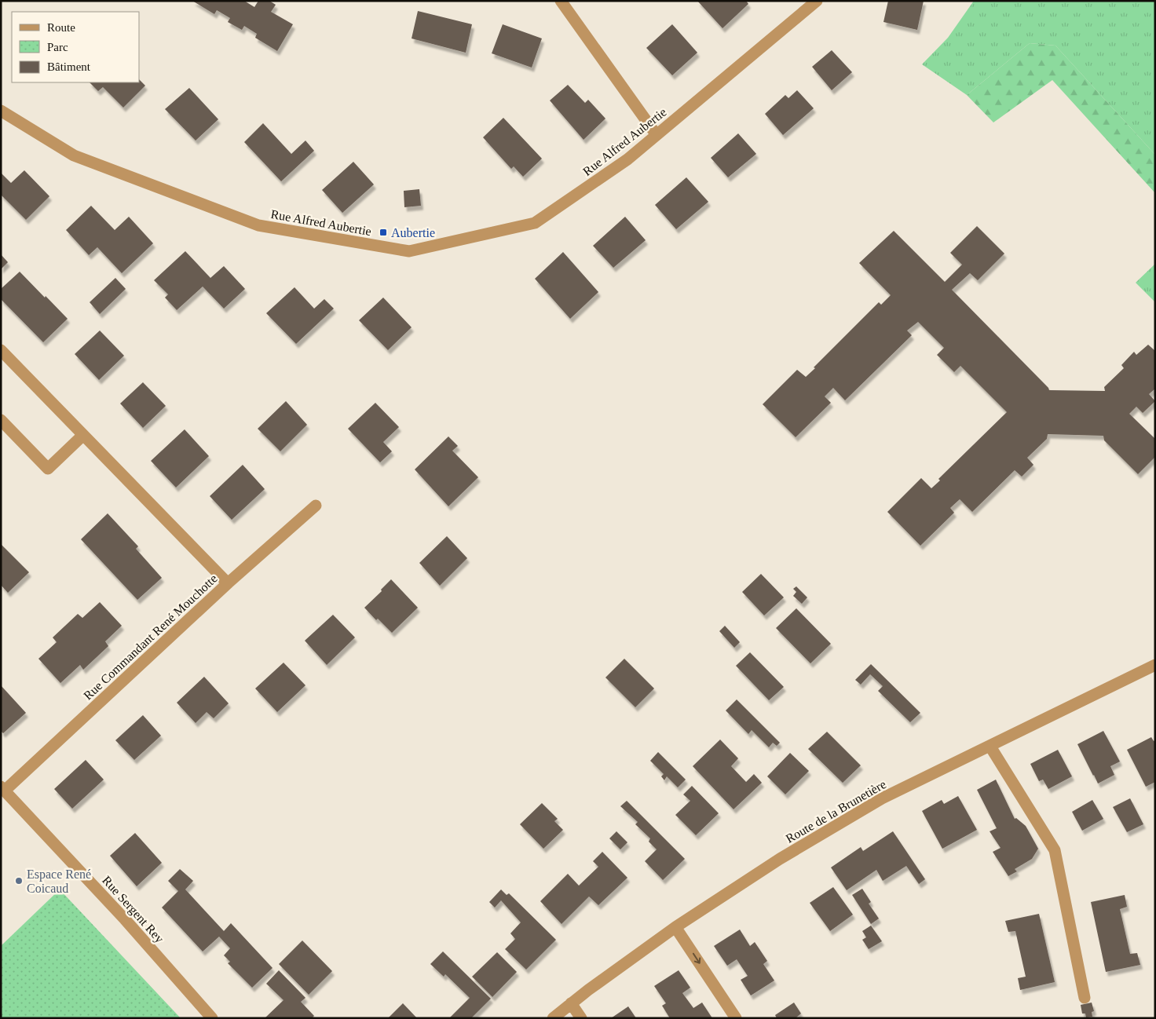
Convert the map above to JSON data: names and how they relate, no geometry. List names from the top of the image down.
{
  "streets": {
    "street": [
      "Rue Alfred Aubertie",
      "Rue Commandant René Mouchotte",
      "Route de la Brunetière",
      "Rue Sergent Rey"
    ]
  },
  "crossings": [
    ["Rue Commandant René Mouchotte", "Rue Sergent Rey"]
  ],
  "places": {
    "transit": ["Aubertie"],
    "other": ["Espace René Coicaud"]
  },
  "legend": ["Route", "Parc", "Bâtiment"]
}
